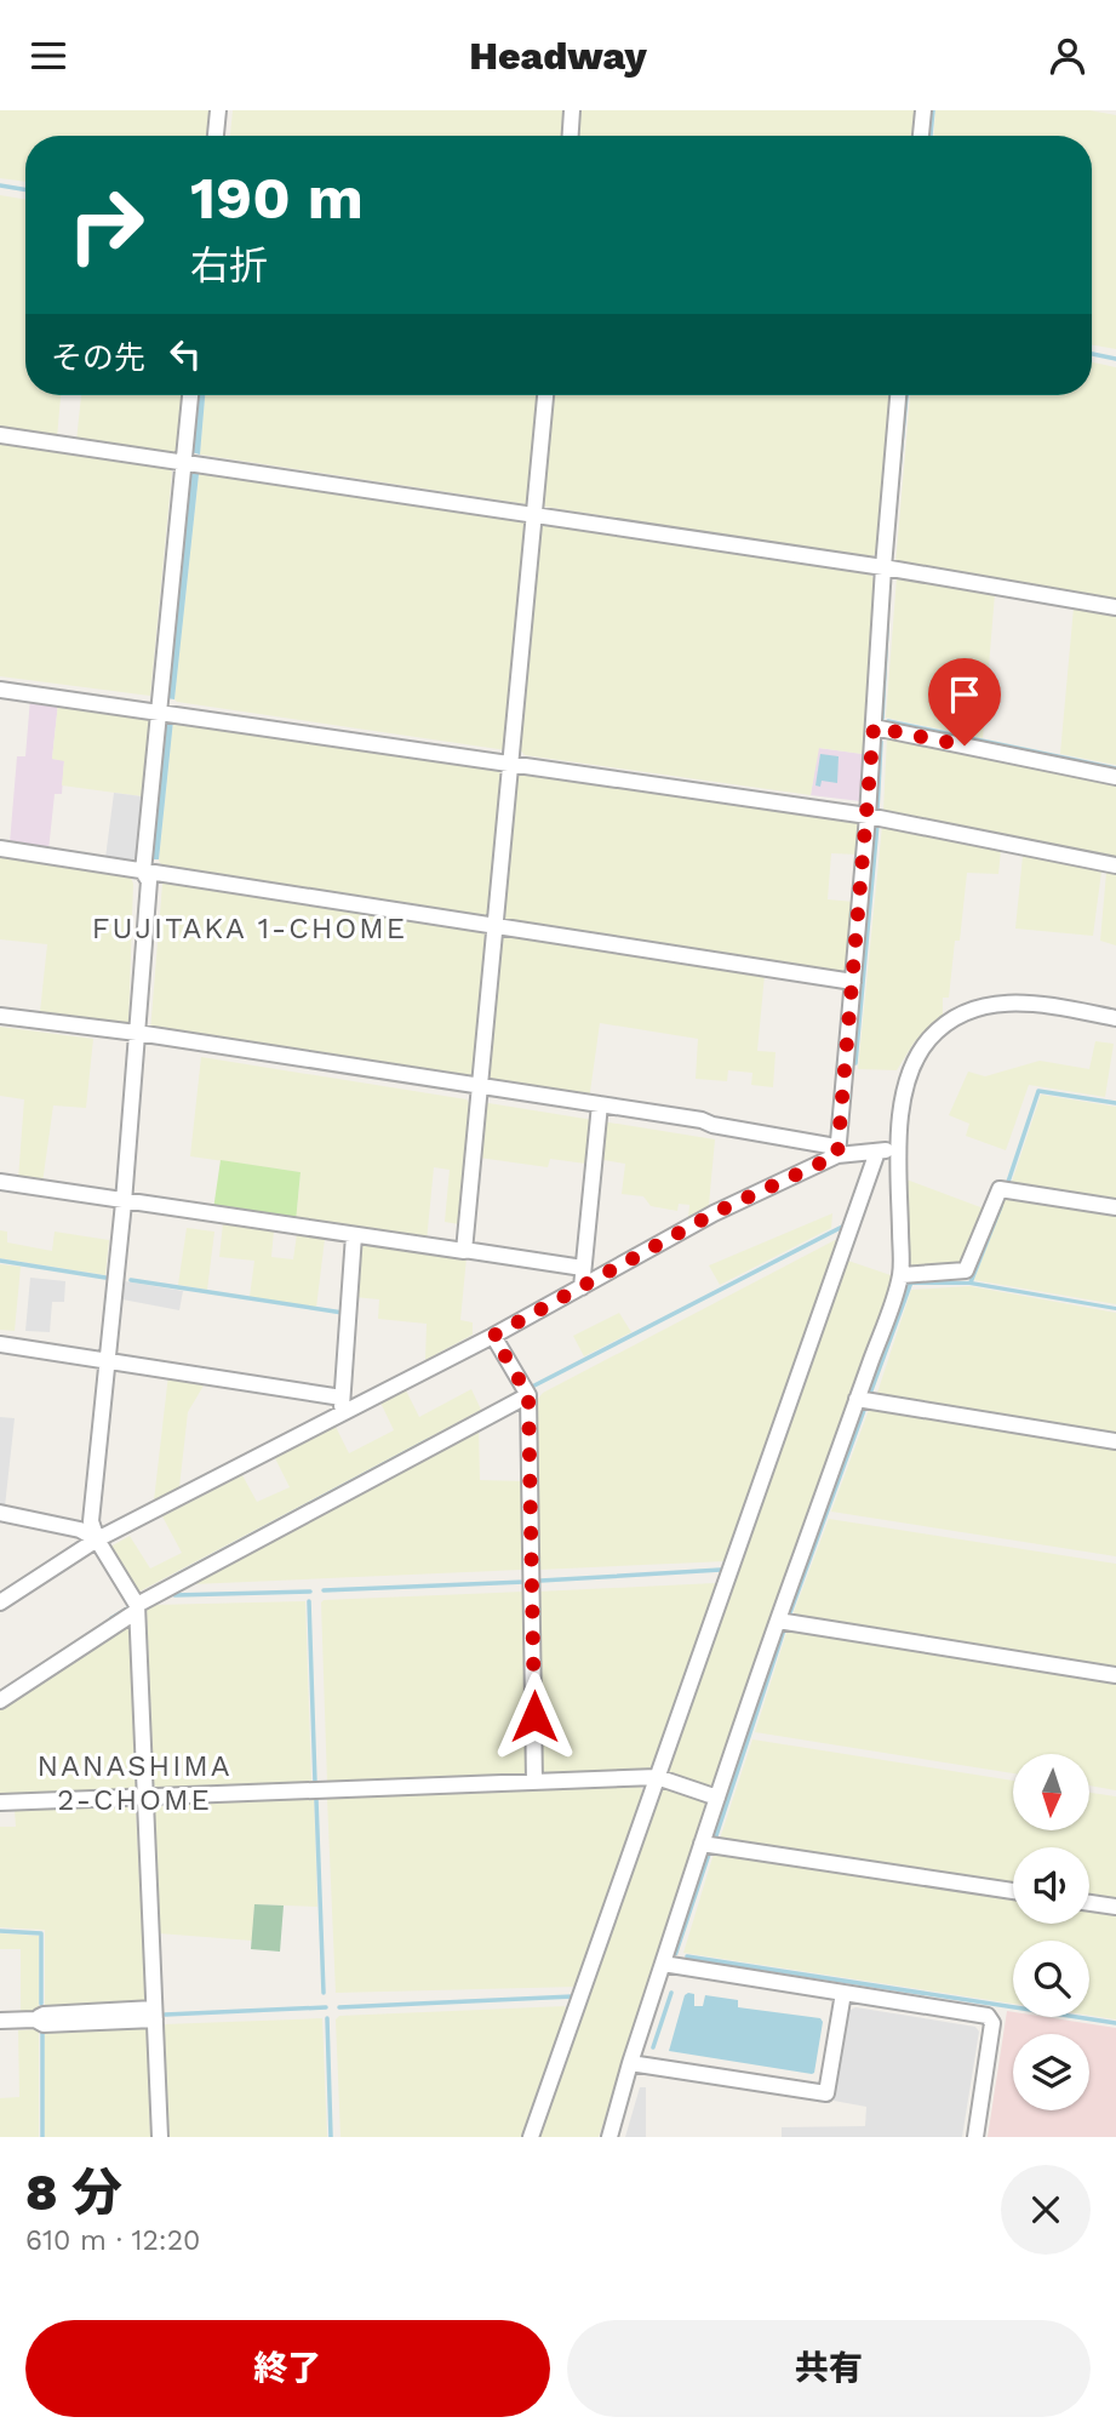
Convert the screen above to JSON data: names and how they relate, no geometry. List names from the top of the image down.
{
  "districts": ["FUJITAKA 1-CHOME", "NANASHIMA 2-CHOME"],
  "north": "bottom",
  "page": {
    "header": "Headway",
    "turn": ["190 m", "右折"],
    "then": "その先",
    "heading": ["8 分", "610 m · 12:20"],
    "buttons": ["終了", "共有"]
  }
}
